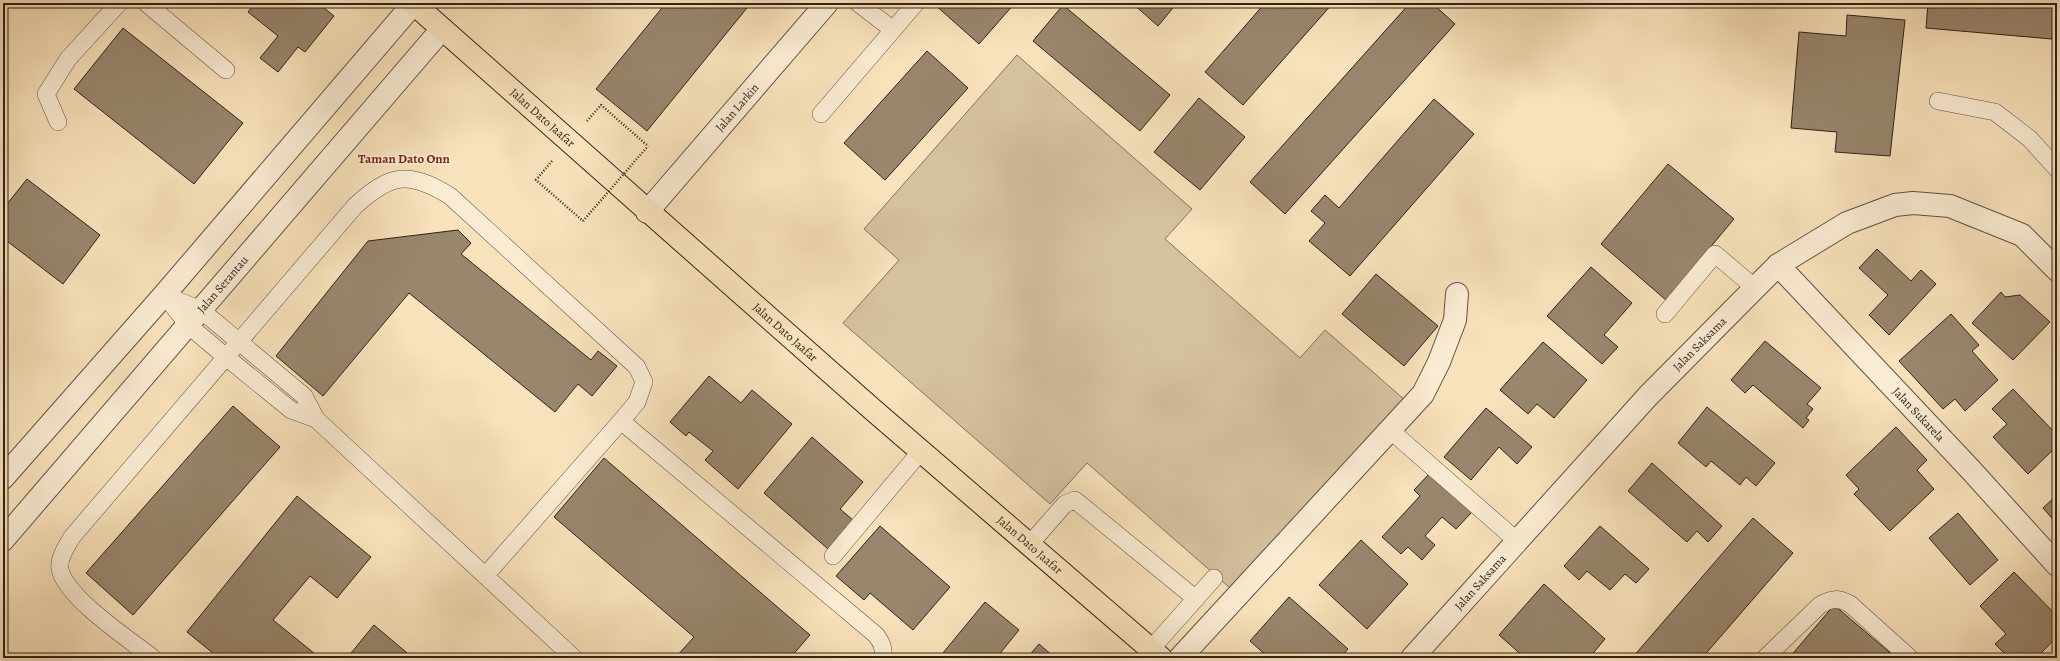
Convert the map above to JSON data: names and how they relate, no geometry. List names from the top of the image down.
{
  "streets": {
    "main road": ["Jalan Dato Jaafar"],
    "street": [
      "Jalan Larkin",
      "Jalan Serantau",
      "Jalan Saksama",
      "Jalan Sukarela"
    ]
  },
  "crossings": [
    ["Jalan Larkin", "Jalan Dato Jaafar"],
    ["Jalan Dato Jaafar", "Jalan Serantau"],
    ["Jalan Saksama", "Jalan Sukarela"]
  ],
  "districts": ["Taman Dato Onn"]
}
